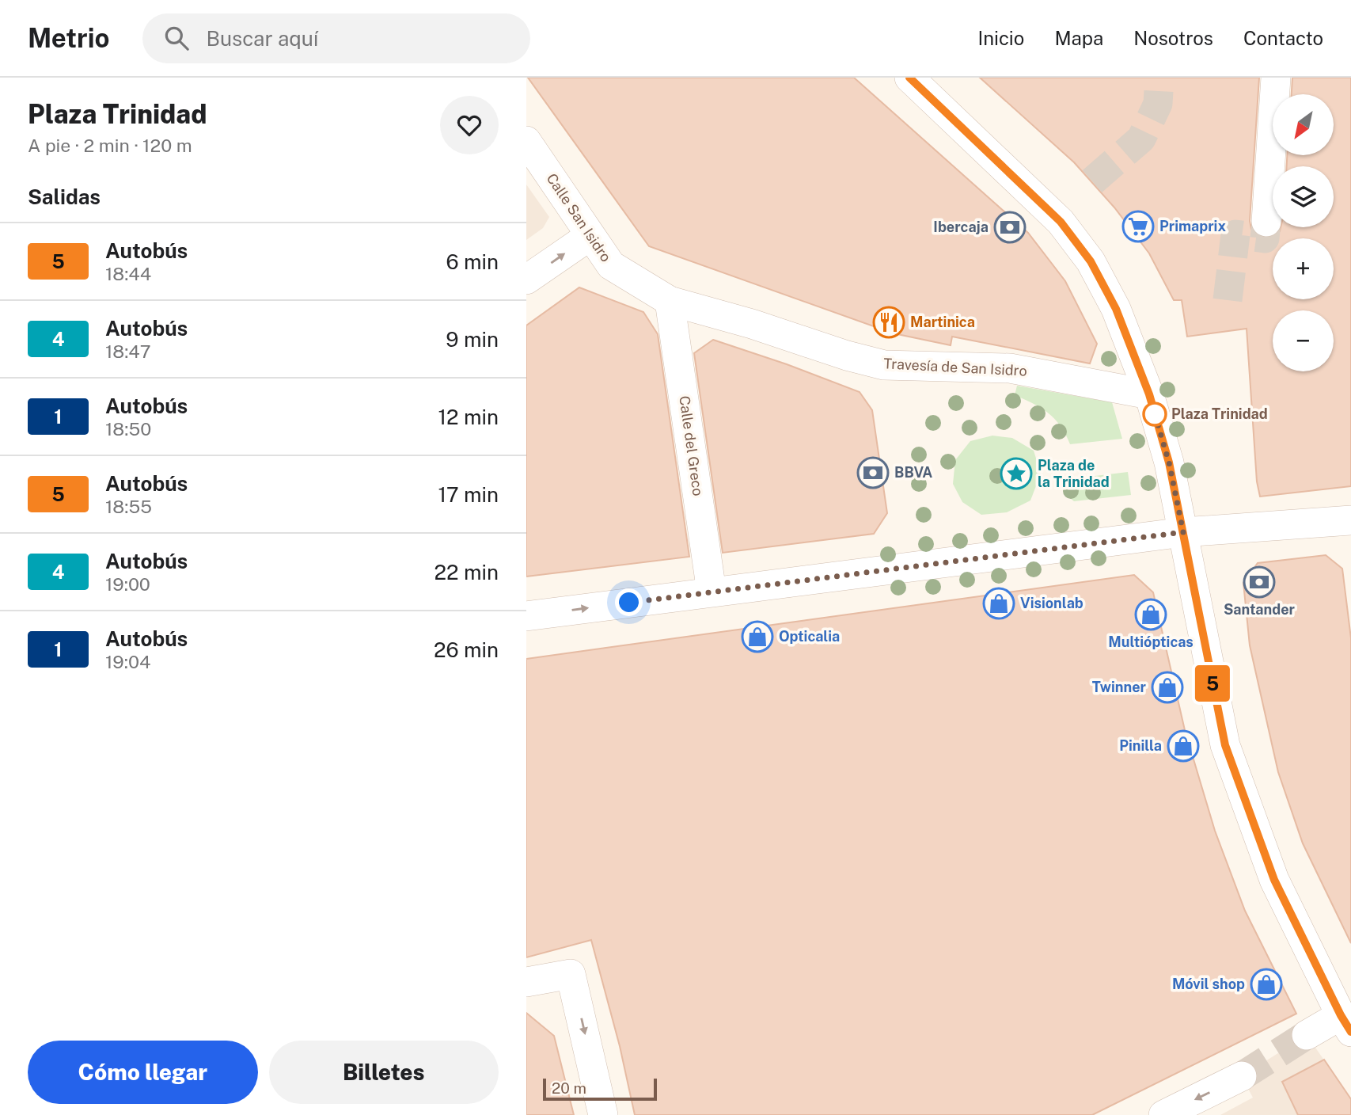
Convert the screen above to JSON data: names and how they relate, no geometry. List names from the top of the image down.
{
  "streets": {
    "street": ["Calle San Isidro", "Travesía de San Isidro", "Calle del Greco"]
  },
  "crossings": [
    ["Calle San Isidro", "Travesía de San Isidro"],
    ["Calle San Isidro", "Calle del Greco"],
    ["Travesía de San Isidro", "Calle del Greco"]
  ],
  "places": {
    "supermarket": ["Primaprix"],
    "bank": ["Ibercaja", "BBVA", "Santander"],
    "restaurant": ["Martinica"],
    "other": ["Plaza Trinidad"],
    "place": ["Plaza de la Trinidad"],
    "shop": [
      "Visionlab",
      "Multiópticas",
      "Opticalia",
      "Twinner",
      "Pinilla",
      "Móvil shop"
    ]
  },
  "lines": ["bus line 5"],
  "scale_bar": "20 m",
  "north": "bottom left",
  "page": {
    "header": "Metrio",
    "search": "Buscar aquí",
    "nav": [
      "Inicio",
      "Mapa",
      "Nosotros",
      "Contacto"
    ],
    "heading": [
      ["Plaza Trinidad", "A pie · 2 min · 120 m"],
      "Salidas"
    ],
    "on_map": "5",
    "map_buttons": ["+", "−"],
    "list": [
      {
        "mark": "5",
        "name": "Autobús",
        "note": "18:44",
        "value": "6 min"
      },
      {
        "mark": "4",
        "name": "Autobús",
        "note": "18:47",
        "value": "9 min"
      },
      {
        "mark": "1",
        "name": "Autobús",
        "note": "18:50",
        "value": "12 min"
      },
      {
        "mark": "5",
        "name": "Autobús",
        "note": "18:55",
        "value": "17 min"
      },
      {
        "mark": "4",
        "name": "Autobús",
        "note": "19:00",
        "value": "22 min"
      },
      {
        "mark": "1",
        "name": "Autobús",
        "note": "19:04",
        "value": "26 min"
      }
    ],
    "buttons": ["Cómo llegar", "Billetes"],
    "scale": "20 m"
  }
}
